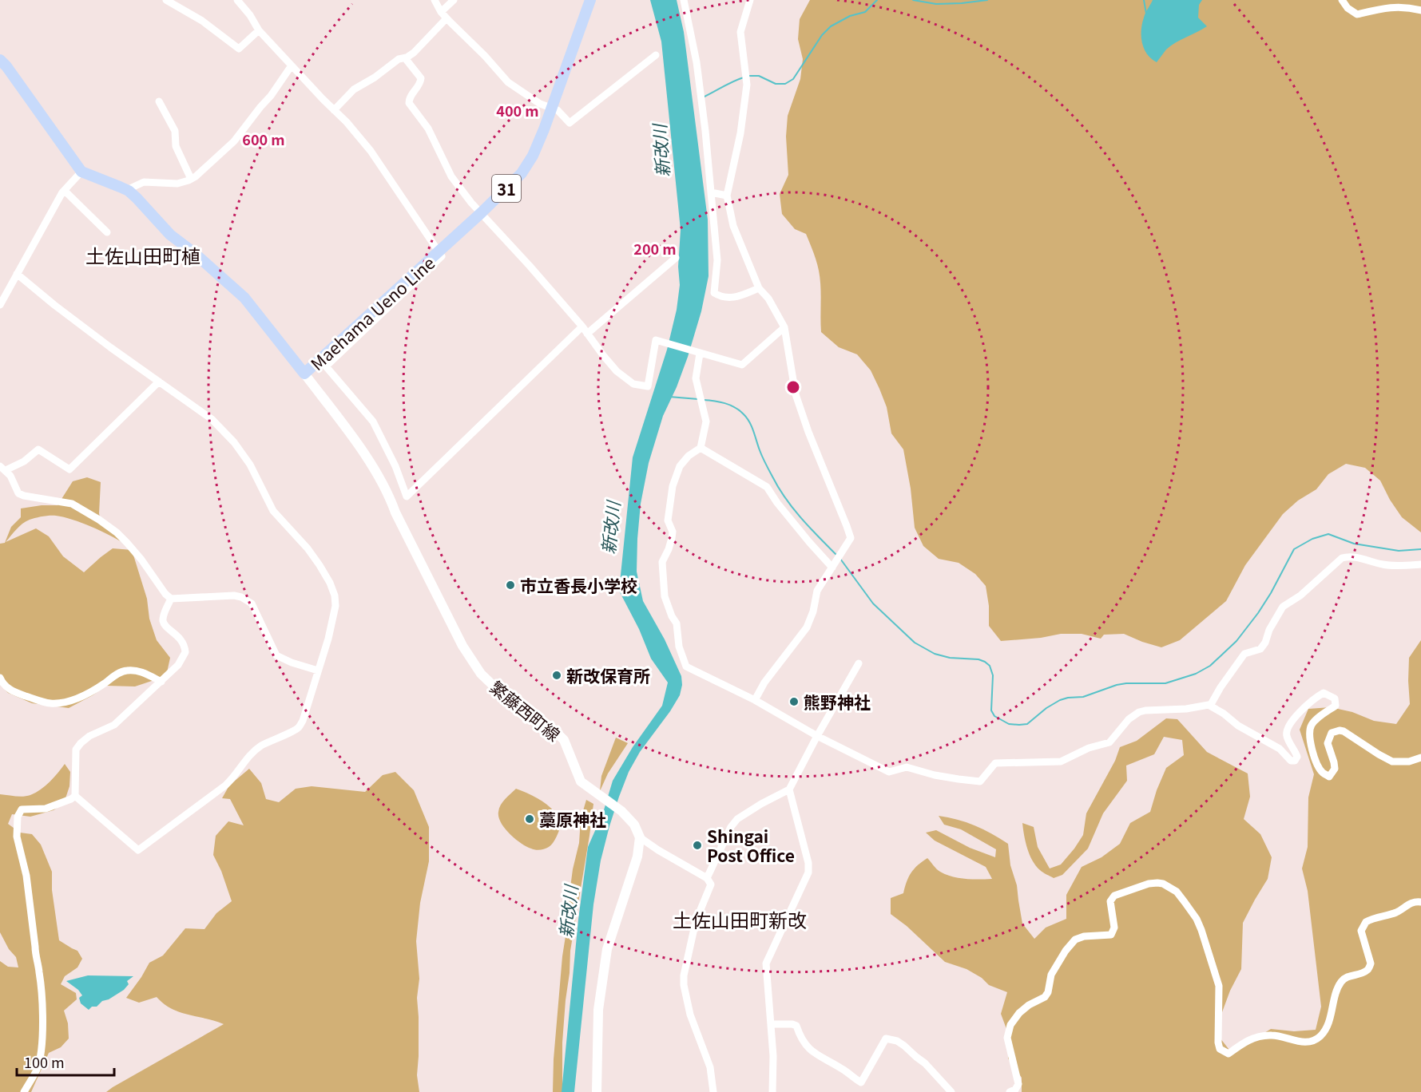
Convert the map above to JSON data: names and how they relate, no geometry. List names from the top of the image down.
{
  "streets": {
    "main road": ["31", "Maehama Ueno Line", "繁藤西町線"]
  },
  "crossings": [
    ["Maehama Ueno Line", "繁藤西町線"]
  ],
  "districts": ["土佐山田町植", "土佐山田町新改"],
  "water": ["新改川"],
  "places": [
    "市立香長小学校",
    "新改保育所",
    "熊野神社",
    "藁原神社",
    "Shingai Post Office"
  ],
  "scale_bar": "100 m",
  "rings": ["400 m", "600 m", "200 m"]
}
